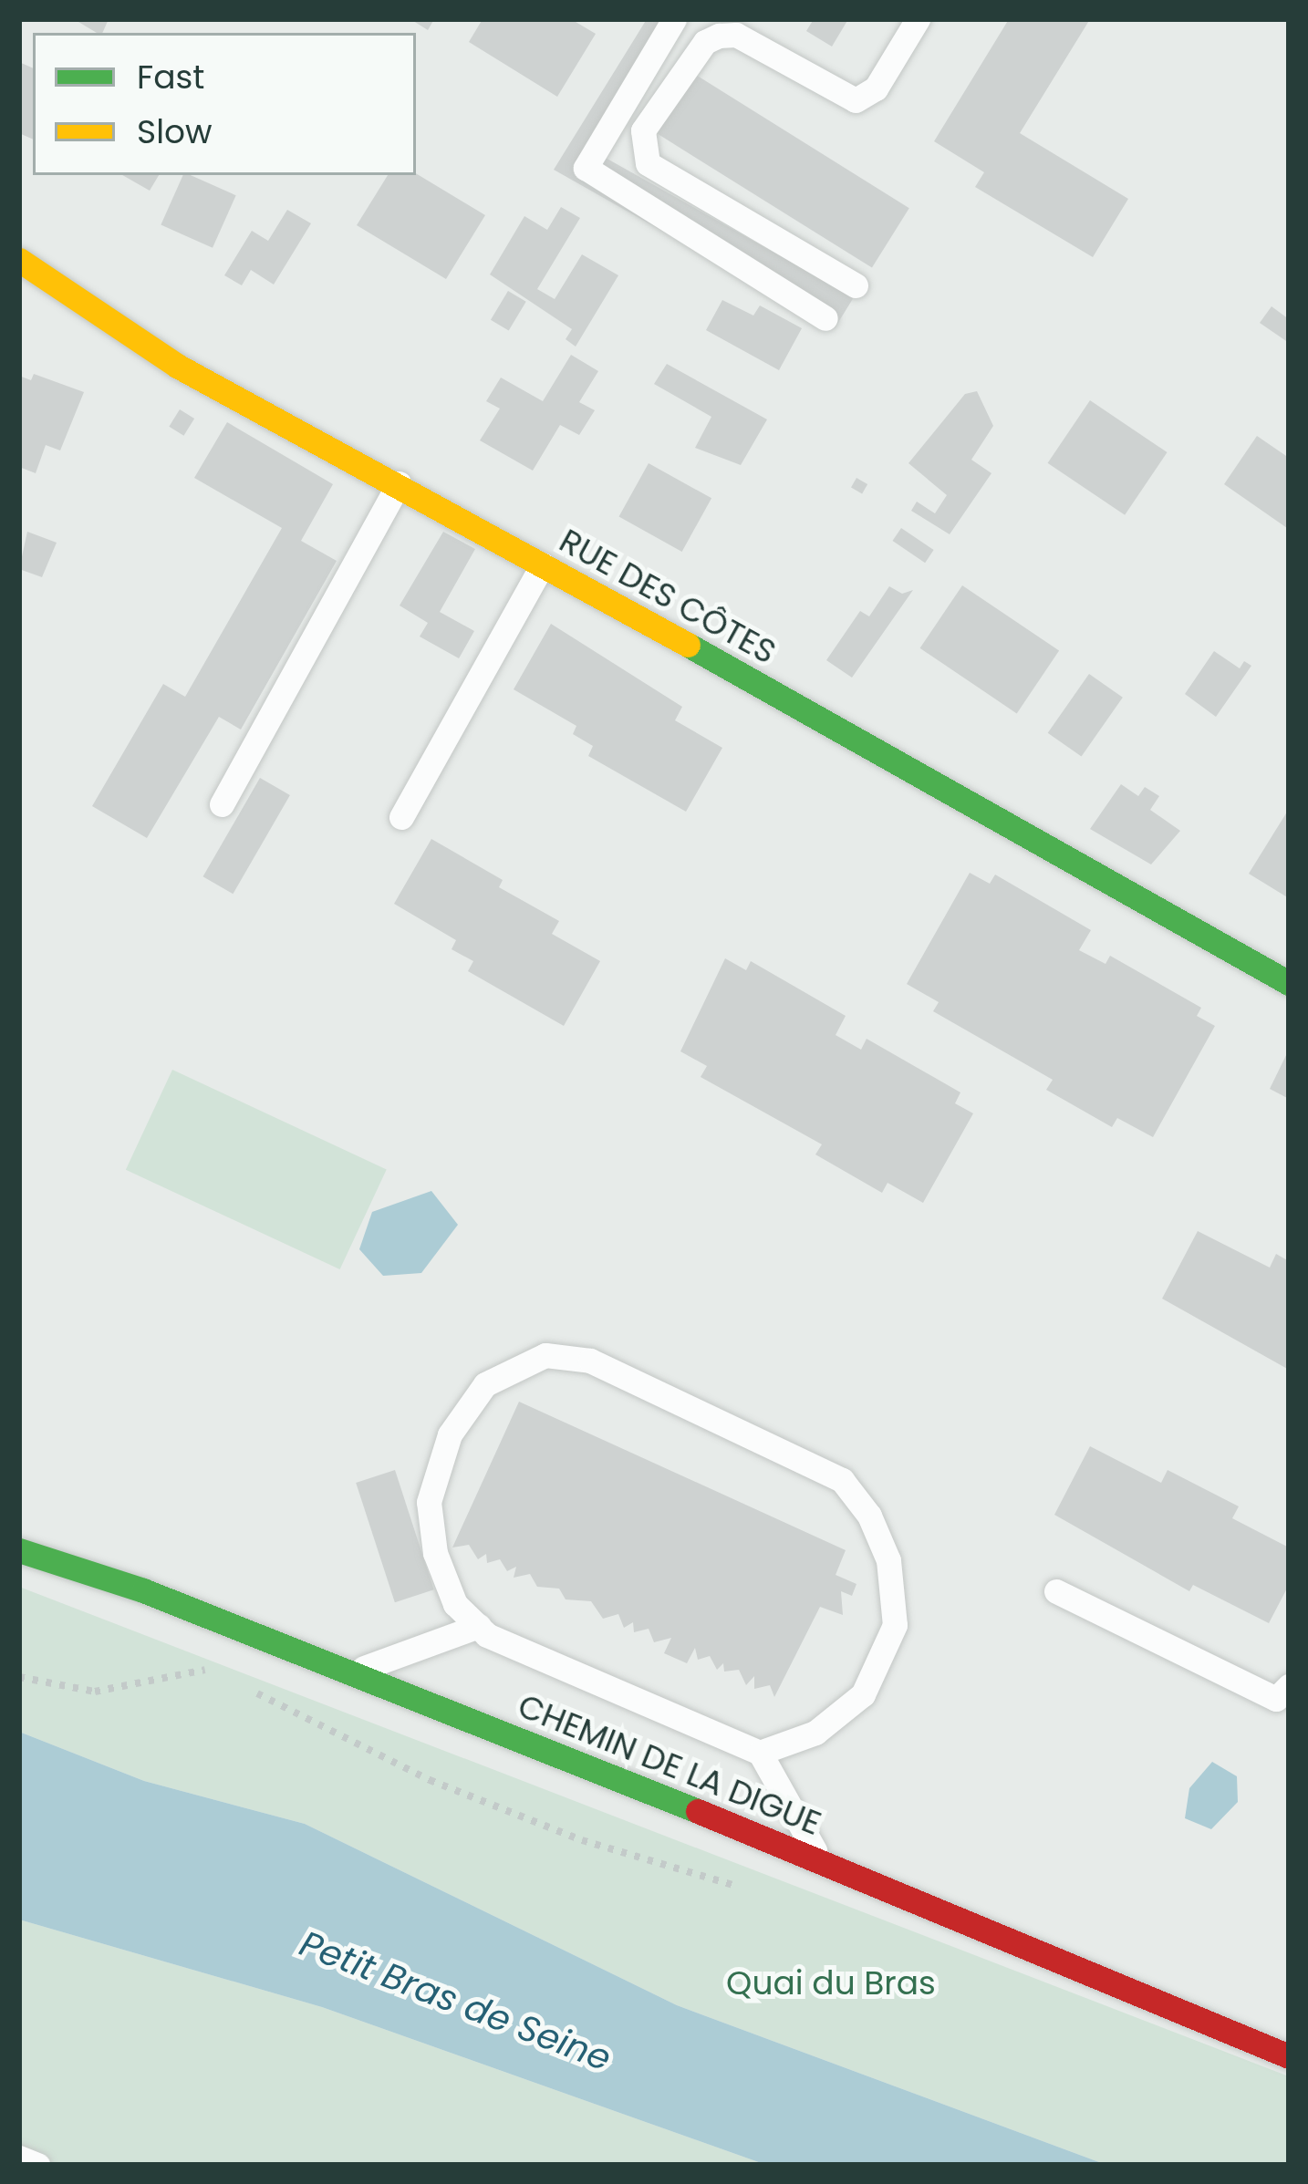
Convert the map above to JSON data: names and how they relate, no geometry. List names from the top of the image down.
{
  "streets": {
    "street": ["RUE DES CÔTES", "CHEMIN DE LA DIGUE"]
  },
  "water": ["Petit Bras de Seine"],
  "parks": ["Quai du Bras"],
  "legend": ["Fast", "Slow"]
}
